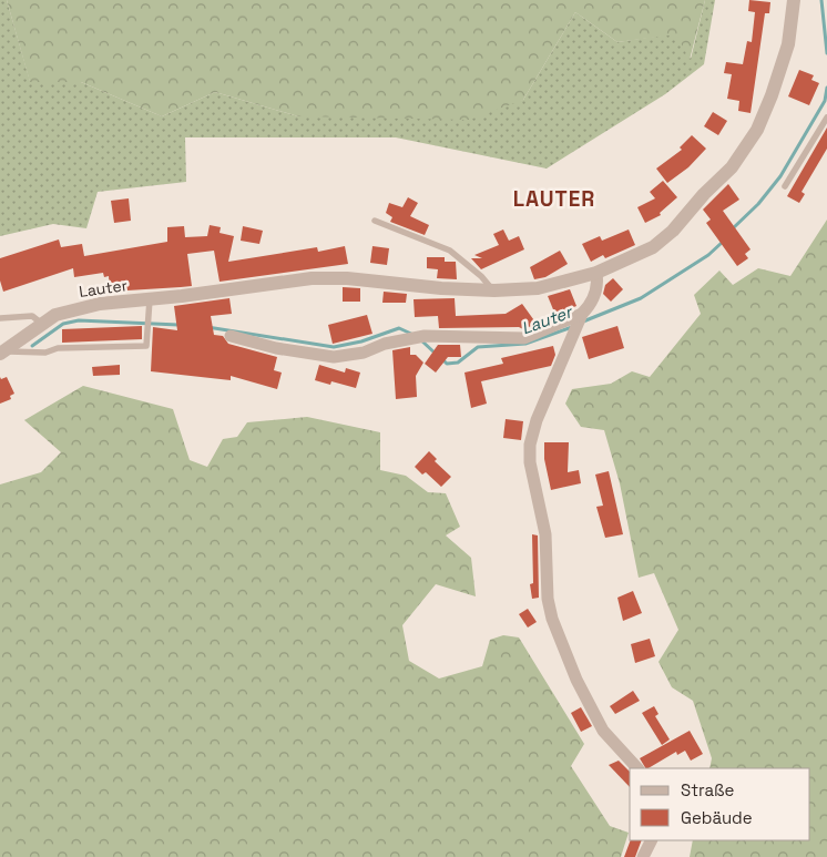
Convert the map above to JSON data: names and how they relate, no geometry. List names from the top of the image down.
{
  "streets": {
    "street": ["Lauter"]
  },
  "districts": ["LAUTER"],
  "water": ["Lauter"],
  "legend": ["Straße", "Gebäude"]
}
